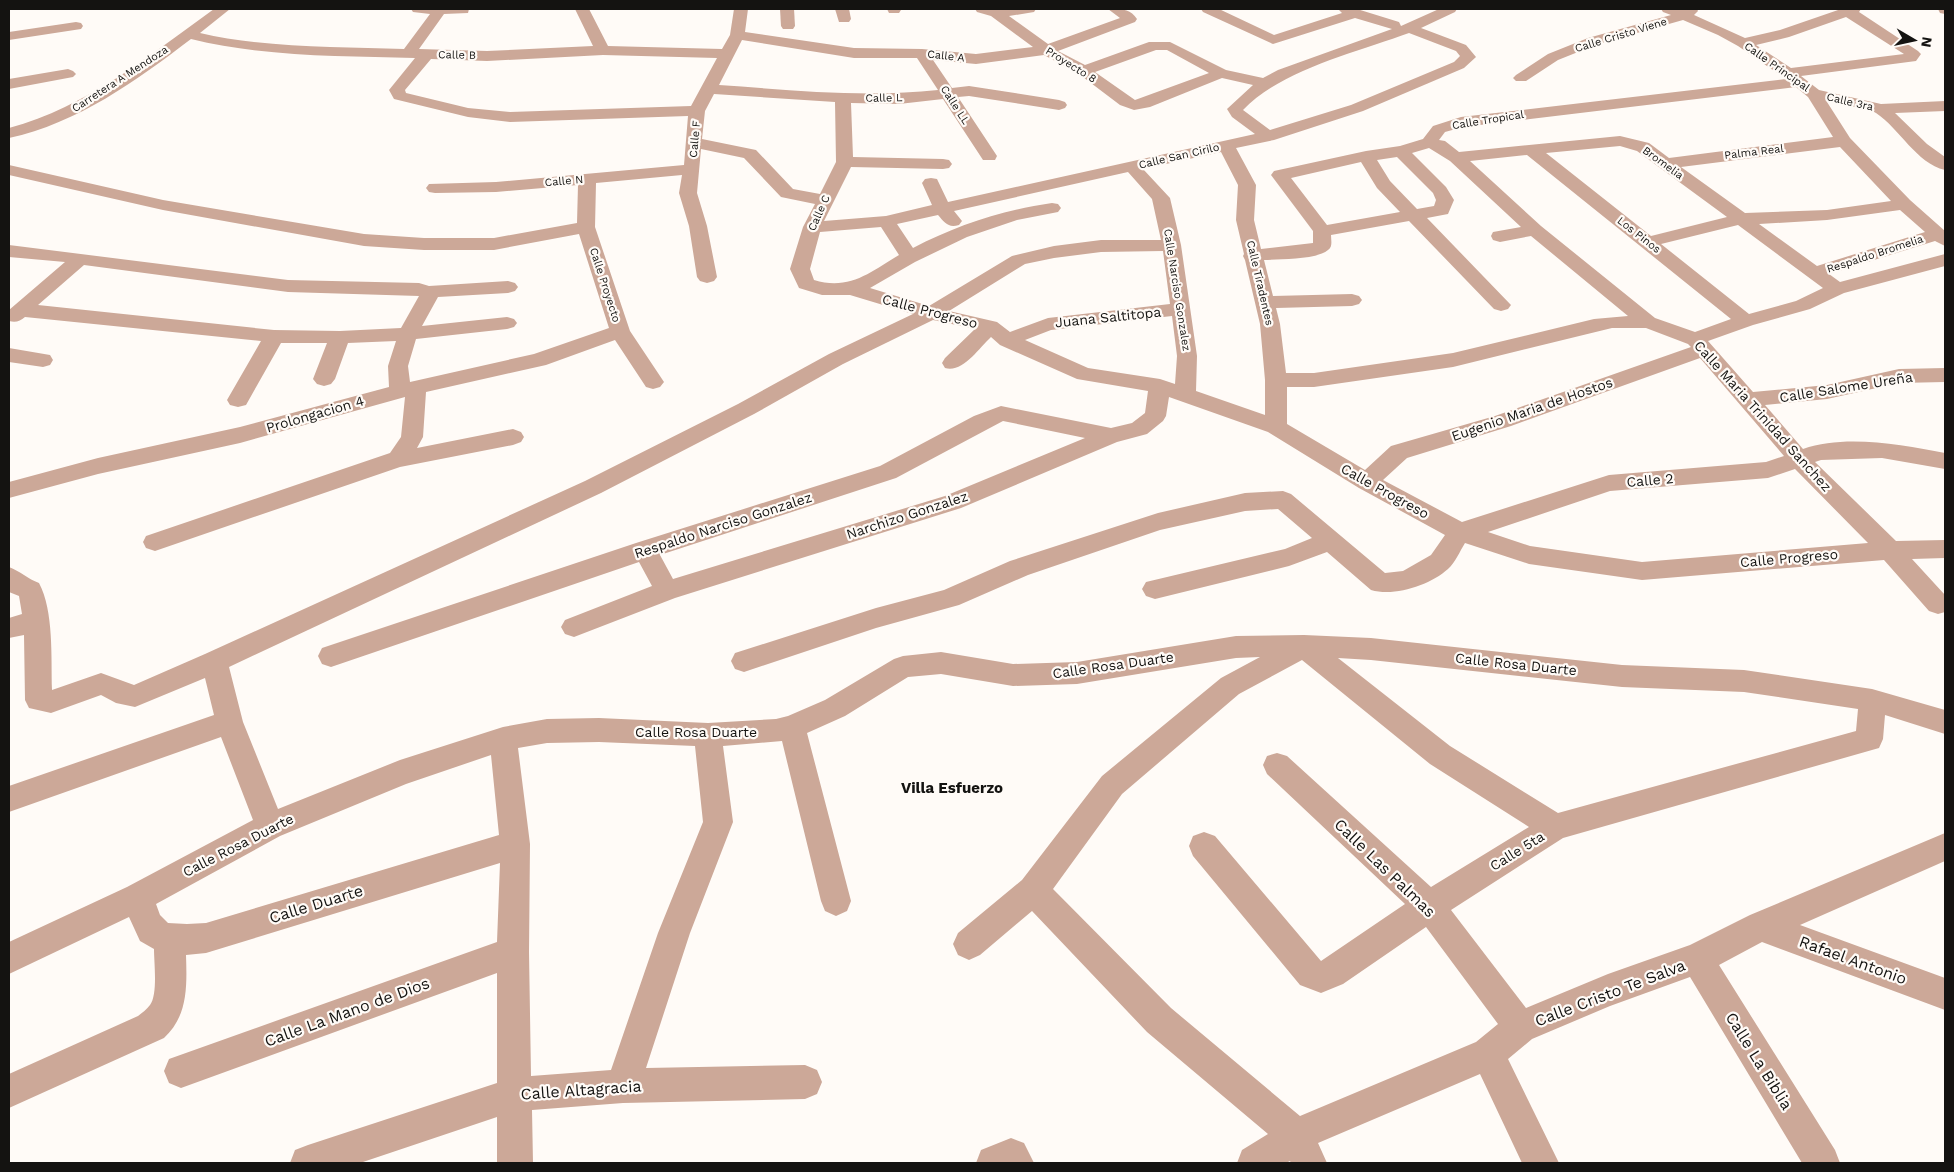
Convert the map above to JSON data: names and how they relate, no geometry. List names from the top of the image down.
{
  "streets": {
    "street": [
      "Calle Cristo Viene",
      "Calle B",
      "Calle A",
      "Proyecto 8",
      "Calle Principal",
      "Carretera A Mendoza",
      "Calle L",
      "Calle 3ra",
      "Calle LL",
      "Calle Tropical",
      "Calle F",
      "Palma Real",
      "Calle San Cirilo",
      "Bromelia",
      "Calle N",
      "Calle C",
      "Los Pinos",
      "Respaldo Bromelia",
      "Calle Tiradentes",
      "Calle Proyecto",
      "Calle Narciso Gonzalez",
      "Calle Progreso",
      "Juana Saltitopa",
      "Calle Salome Ureña",
      "Eugenio Maria de Hostos",
      "Prolongacion 4",
      "Calle Maria Trinidad Sanchez",
      "Calle 2",
      "Narchizo Gonzalez",
      "Respaldo Narciso Gonzalez",
      "Calle Rosa Duarte",
      "Calle 5ta",
      "Calle Las Palmas",
      "Calle Duarte",
      "Rafael Antonio",
      "Calle Cristo Te Salva",
      "Calle La Mano de Dios",
      "Calle La Biblia",
      "Calle Altagracia"
    ]
  },
  "crossings": [
    ["Calle Cristo Viene", "Calle Principal"],
    ["Calle B", "Carretera A Mendoza"],
    ["Calle B", "Calle F"],
    ["Calle A", "Proyecto 8"],
    ["Calle A", "Calle LL"],
    ["Calle A", "Calle F"],
    ["Calle Principal", "Calle 3ra"],
    ["Calle Principal", "Calle Tropical"],
    ["Calle Principal", "Palma Real"],
    ["Calle Principal", "Respaldo Bromelia"],
    ["Calle L", "Calle LL"],
    ["Calle L", "Calle F"],
    ["Calle Tropical", "Calle Maria Trinidad Sanchez"],
    ["Calle F", "Calle N"],
    ["Palma Real", "Bromelia"],
    ["Calle San Cirilo", "Calle C"],
    ["Calle San Cirilo", "Calle Tiradentes"],
    ["Calle San Cirilo", "Calle Narciso Gonzalez"],
    ["Bromelia", "Los Pinos"],
    ["Bromelia", "Respaldo Bromelia"],
    ["Bromelia", "Eugenio Maria de Hostos"],
    ["Bromelia", "Calle Maria Trinidad Sanchez"],
    ["Calle N", "Calle Proyecto"],
    ["Calle C", "Calle Progreso"],
    ["Los Pinos", "Eugenio Maria de Hostos"],
    ["Calle Tiradentes", "Calle Progreso"],
    ["Calle Proyecto", "Prolongacion 4"],
    ["Calle Narciso Gonzalez", "Calle Progreso"],
    ["Calle Narciso Gonzalez", "Juana Saltitopa"],
    ["Calle Progreso", "Juana Saltitopa"],
    ["Calle Progreso", "Eugenio Maria de Hostos"],
    ["Calle Progreso", "Calle Maria Trinidad Sanchez"],
    ["Calle Progreso", "Calle 2"],
    ["Calle Progreso", "Narchizo Gonzalez"],
    ["Calle Salome Ureña", "Calle Maria Trinidad Sanchez"],
    ["Eugenio Maria de Hostos", "Calle Maria Trinidad Sanchez"],
    ["Calle Maria Trinidad Sanchez", "Calle 2"],
    ["Narchizo Gonzalez", "Respaldo Narciso Gonzalez"],
    ["Calle Rosa Duarte", "Calle 5ta"],
    ["Calle Rosa Duarte", "Calle Duarte"],
    ["Calle 5ta", "Calle Las Palmas"],
    ["Calle Las Palmas", "Calle Cristo Te Salva"],
    ["Rafael Antonio", "Calle Cristo Te Salva"],
    ["Calle Cristo Te Salva", "Calle La Biblia"]
  ],
  "districts": ["Villa Esfuerzo"],
  "north": "right"
}
